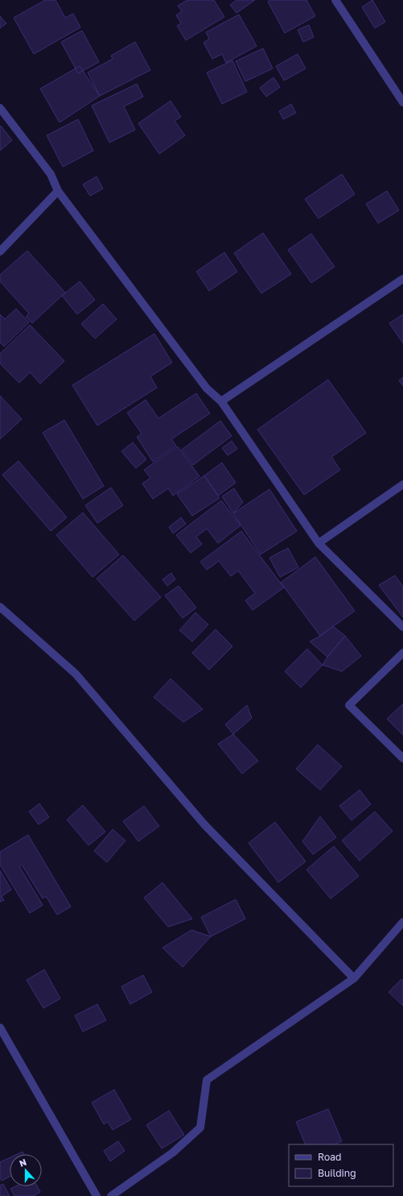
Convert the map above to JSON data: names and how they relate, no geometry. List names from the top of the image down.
{
  "legend": ["Road", "Building"],
  "north": "top"
}
